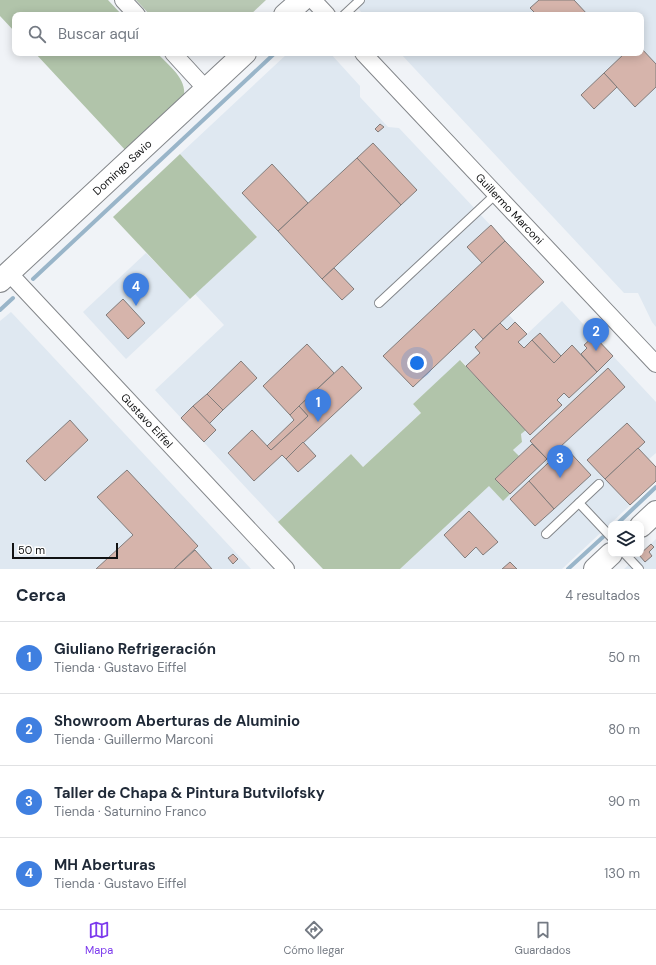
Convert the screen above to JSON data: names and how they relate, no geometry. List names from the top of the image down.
{
  "streets": {
    "street": ["Domingo Savio", "Guillermo Marconi", "Gustavo Eiffel"]
  },
  "crossings": [
    ["Domingo Savio", "Gustavo Eiffel"]
  ],
  "scale_bar": "50 m",
  "page": {
    "search": "Buscar aquí",
    "pins": [
      "4",
      "2",
      "1",
      "3"
    ],
    "scale": "50 m",
    "heading": ["Cerca", "4 resultados"],
    "list": [
      {
        "mark": "1",
        "name": "Giuliano Refrigeración",
        "note": "Tienda · Gustavo Eiffel",
        "value": "50 m"
      },
      {
        "mark": "2",
        "name": "Showroom Aberturas de Aluminio",
        "note": "Tienda · Guillermo Marconi",
        "value": "80 m"
      },
      {
        "mark": "3",
        "name": "Taller de Chapa & Pintura Butvilofsky",
        "note": "Tienda · Saturnino Franco",
        "value": "90 m"
      },
      {
        "mark": "4",
        "name": "MH Aberturas",
        "note": "Tienda · Gustavo Eiffel",
        "value": "130 m"
      }
    ],
    "nav": ["Mapa", "Cómo llegar", "Guardados"]
  }
}
